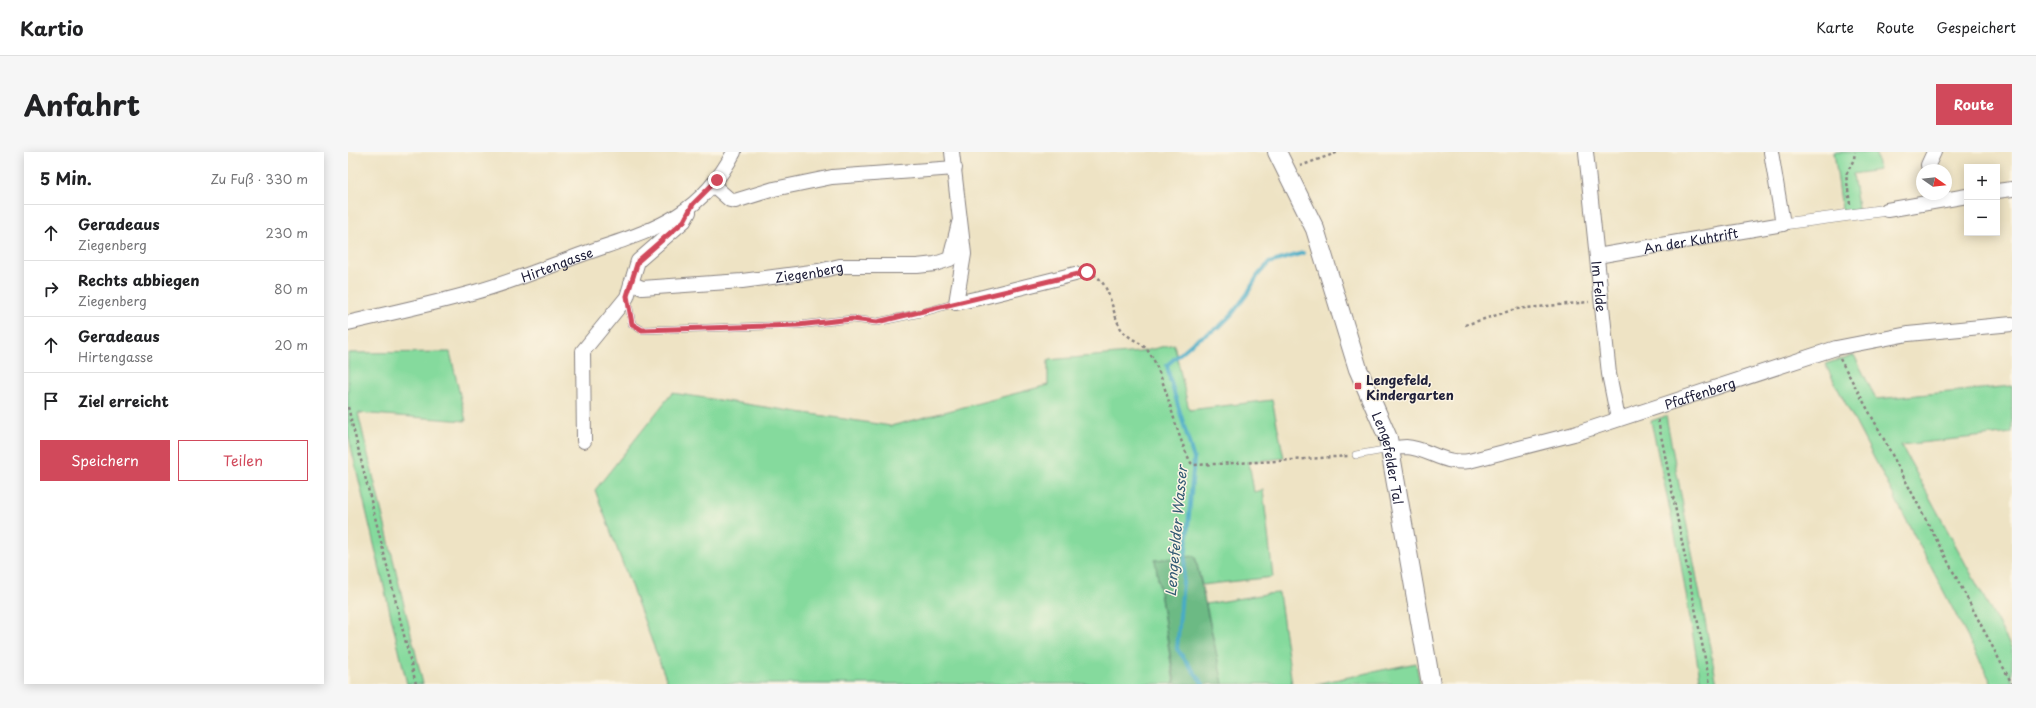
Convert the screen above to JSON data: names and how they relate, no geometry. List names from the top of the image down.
{
  "streets": {
    "street": [
      "An der Kuhtrift",
      "Hirtengasse",
      "Ziegenberg",
      "Im Felde",
      "Pfaffenberg",
      "Lengefelder Tal"
    ]
  },
  "crossings": [
    ["An der Kuhtrift", "Im Felde"],
    ["Im Felde", "Pfaffenberg"],
    ["Pfaffenberg", "Lengefelder Tal"]
  ],
  "water": ["Lengefelder Wasser"],
  "places": {
    "transit": ["Lengefeld, Kindergarten"]
  },
  "north": "right",
  "page": {
    "header": "Kartio",
    "nav": ["Karte", "Route", "Gespeichert"],
    "title": "Anfahrt",
    "buttons": [
      "Route",
      ["Speichern", "Teilen"]
    ],
    "heading": ["5 Min.", "Zu Fuß · 330 m"],
    "map_buttons": ["+", "−"],
    "list": [
      ["Geradeaus", "Ziegenberg", "230 m"],
      ["Rechts abbiegen", "Ziegenberg", "80 m"],
      ["Geradeaus", "Hirtengasse", "20 m"],
      "Ziel erreicht"
    ]
  }
}
